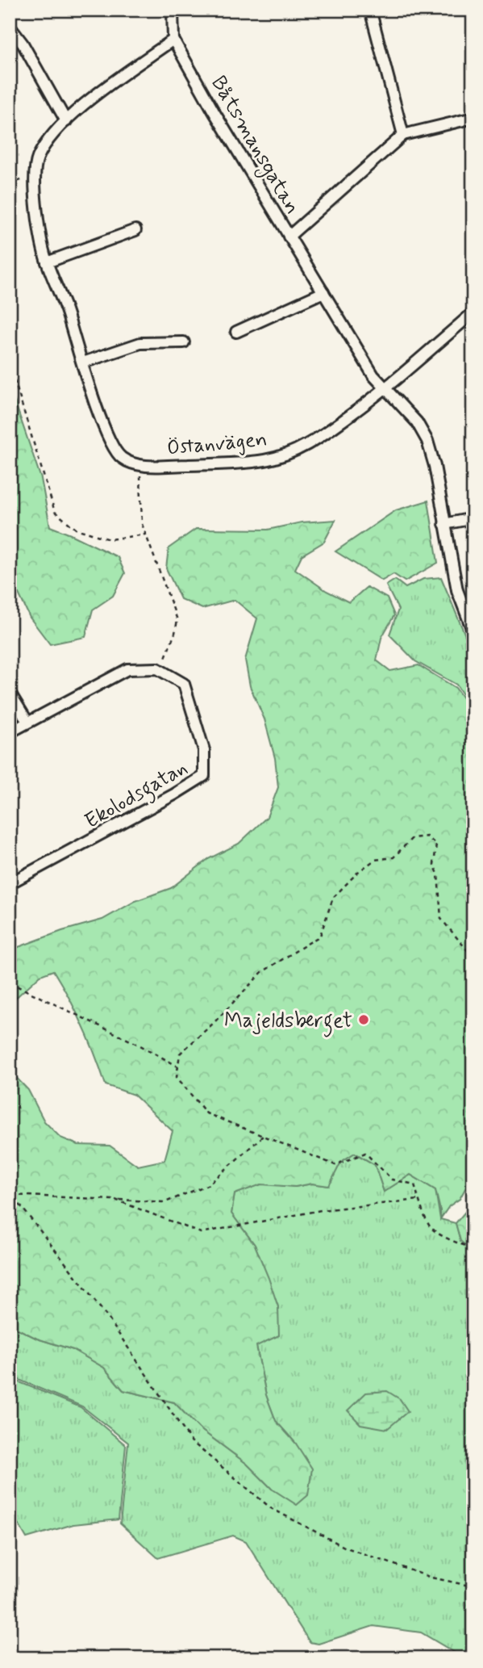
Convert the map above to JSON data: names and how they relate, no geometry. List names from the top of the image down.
{
  "streets": {
    "street": ["Båtsmansgatan", "Östanvägen", "Ekolodsgatan"]
  },
  "crossings": [
    ["Båtsmansgatan", "Östanvägen"]
  ],
  "places": ["Majeldsberget"]
}
